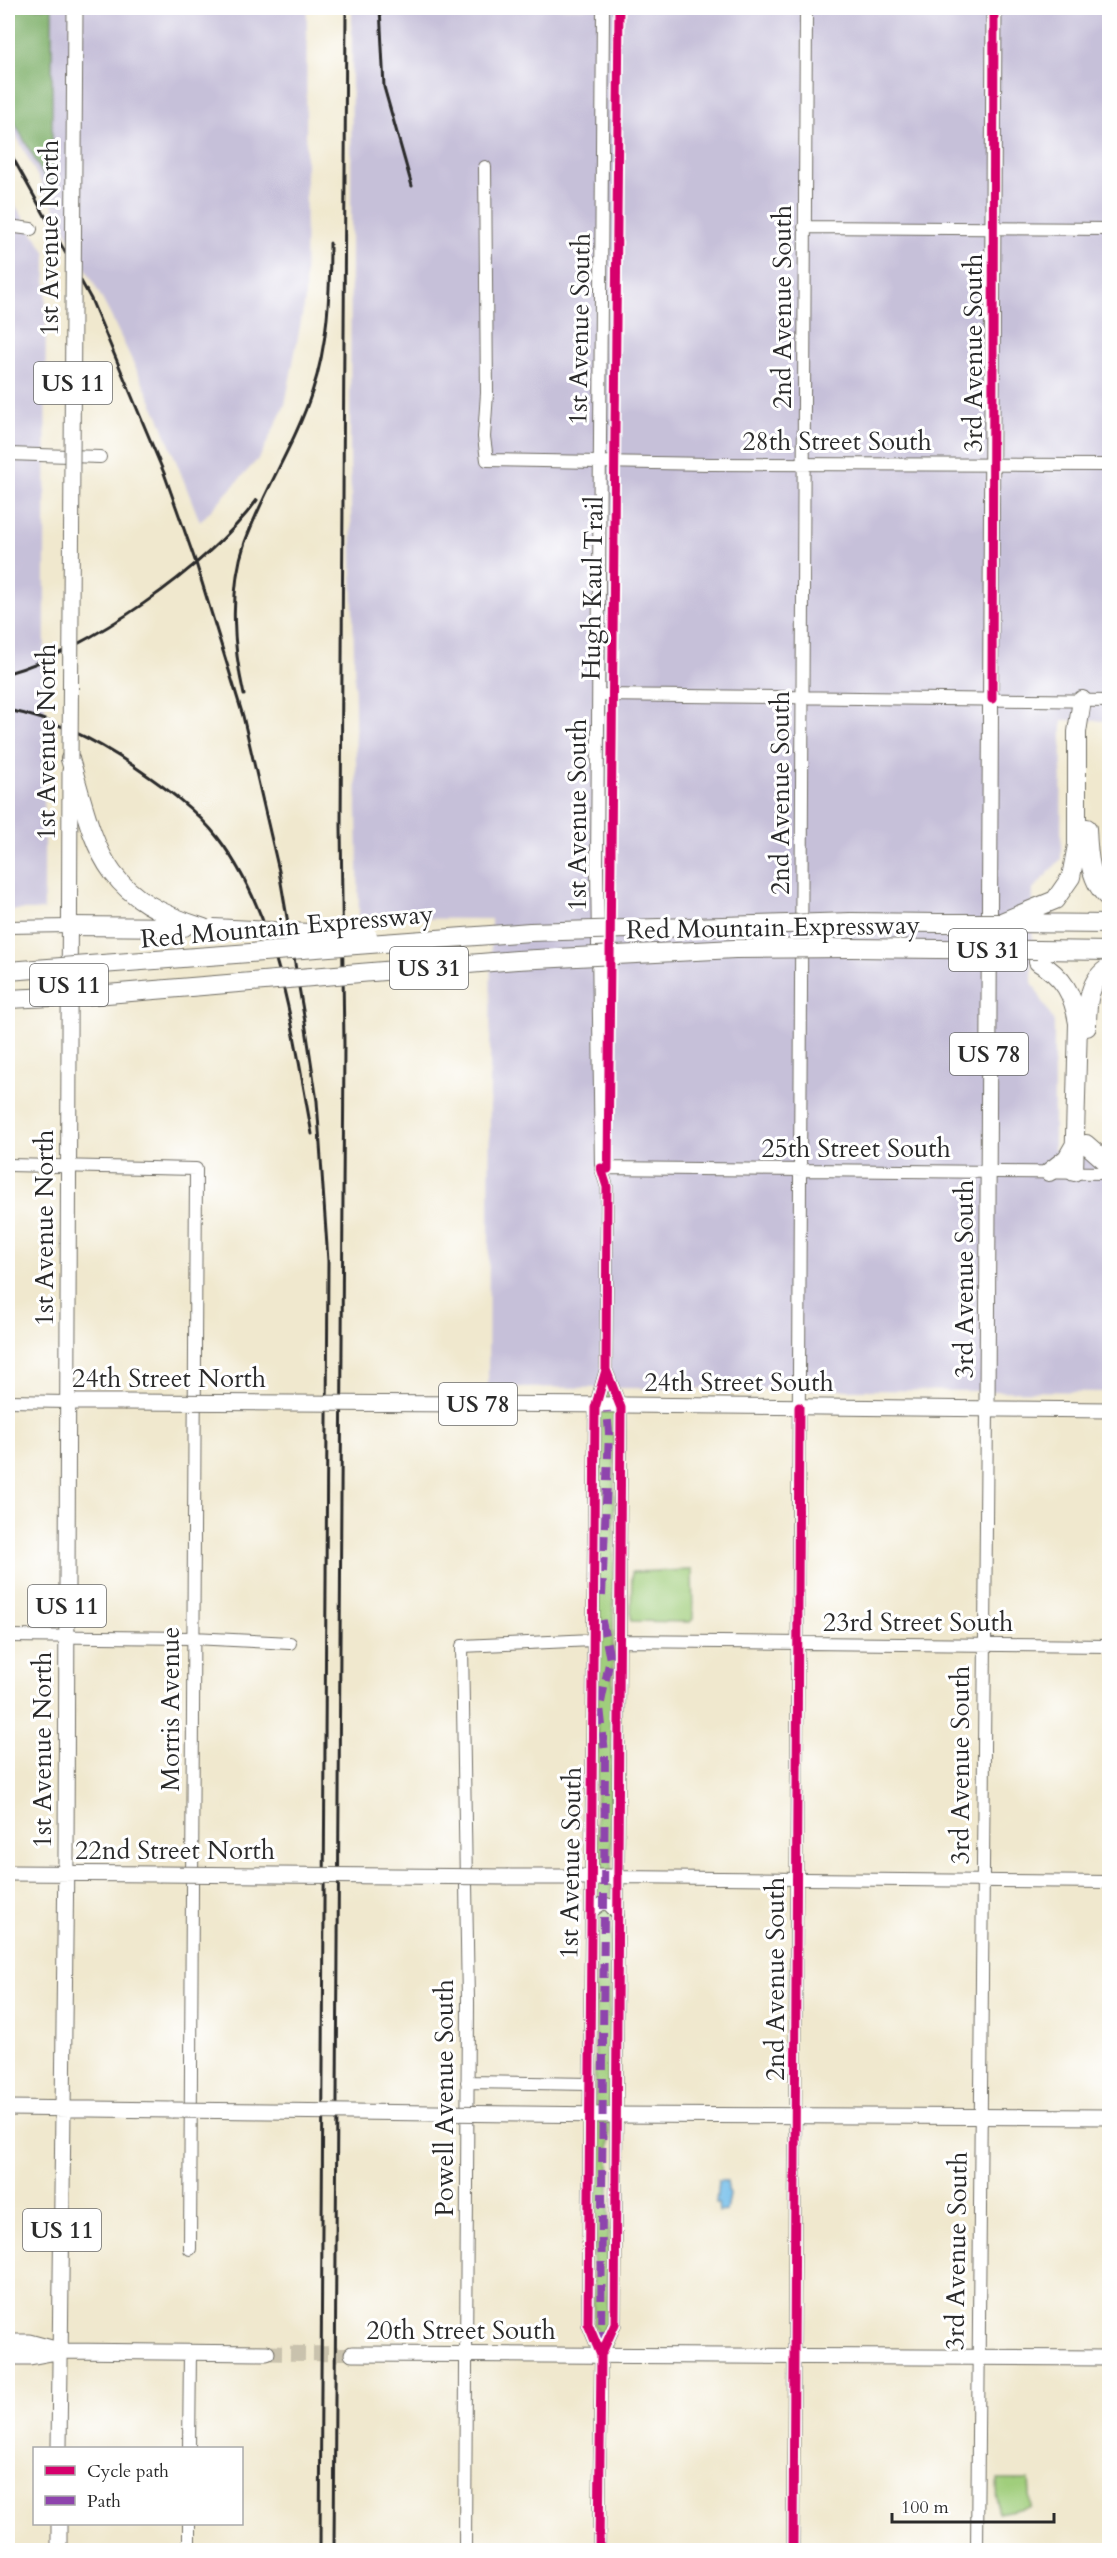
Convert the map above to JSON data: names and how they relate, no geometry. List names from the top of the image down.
{
  "streets": {
    "highway": ["Red Mountain Expressway", "US 31"],
    "main road": [
      "1st Avenue North",
      "3rd Avenue South",
      "US 11",
      "US 78",
      "24th Street North",
      "24th Street South",
      "22nd Street North",
      "20th Street South"
    ],
    "street": [
      "2nd Avenue South",
      "1st Avenue South",
      "28th Street South",
      "25th Street South",
      "23rd Street South",
      "Morris Avenue",
      "Powell Avenue South"
    ],
    "cycle path": ["Hugh Kaul Trail"]
  },
  "crossings": [
    ["1st Avenue North", "24th Street North"],
    ["1st Avenue North", "Morris Avenue"],
    ["1st Avenue North", "22nd Street North"],
    ["2nd Avenue South", "28th Street South"],
    ["2nd Avenue South", "25th Street South"],
    ["2nd Avenue South", "24th Street South"],
    ["2nd Avenue South", "23rd Street South"],
    ["2nd Avenue South", "20th Street South"],
    ["1st Avenue South", "28th Street South"],
    ["1st Avenue South", "25th Street South"],
    ["1st Avenue South", "23rd Street South"],
    ["1st Avenue South", "22nd Street North"],
    ["1st Avenue South", "Powell Avenue South"],
    ["1st Avenue South", "20th Street South"],
    ["3rd Avenue South", "28th Street South"],
    ["3rd Avenue South", "25th Street South"],
    ["3rd Avenue South", "24th Street South"],
    ["3rd Avenue South", "23rd Street South"],
    ["3rd Avenue South", "20th Street South"],
    ["Red Mountain Expressway", "US 31"],
    ["24th Street North", "24th Street South"],
    ["Powell Avenue South", "20th Street South"]
  ],
  "legend": ["Cycle path", "Path"],
  "scale_bar": "100 m"
}
